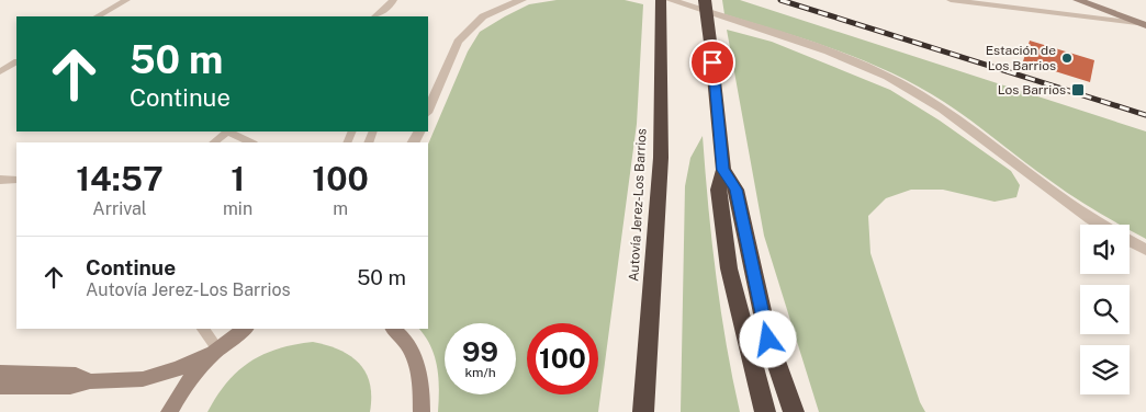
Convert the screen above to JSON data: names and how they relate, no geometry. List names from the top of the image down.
{
  "streets": {
    "highway": ["Autovía Jerez-Los Barrios"]
  },
  "places": {
    "other": ["Estación de Los Barrios"],
    "transit": ["Los Barrios"]
  },
  "page": {
    "turn": ["50 m", "Continue"],
    "eta": [
      "14:57",
      "Arrival",
      "1",
      "min",
      "100",
      "m"
    ],
    "list": [
      {
        "name": "Continue",
        "note": "Autovía Jerez-Los Barrios",
        "value": "50 m"
      }
    ],
    "speed": "99 km/h",
    "limit": "100"
  }
}
